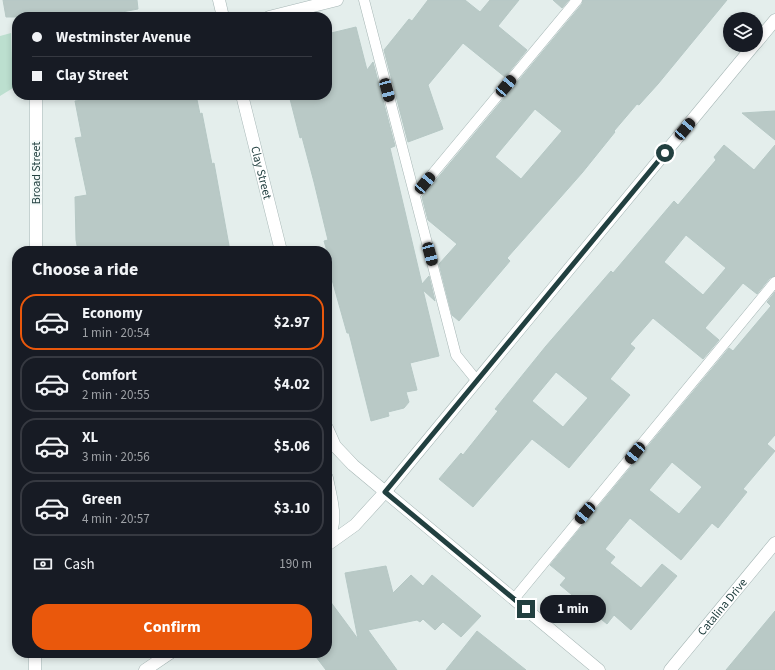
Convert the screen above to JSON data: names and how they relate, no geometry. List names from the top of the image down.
{
  "streets": {
    "street": ["Broad Street", "Clay Street", "Catalina Drive"]
  },
  "page": {
    "banner": ["Westminster Avenue", "Clay Street"],
    "heading": "Choose a ride",
    "list": [
      {
        "name": "Economy",
        "note": "1 min · 20:54",
        "value": "$2.97"
      },
      {
        "name": "Comfort",
        "note": "2 min · 20:55",
        "value": "$4.02"
      },
      {
        "name": "XL",
        "note": "3 min · 20:56",
        "value": "$5.06"
      },
      {
        "name": "Green",
        "note": "4 min · 20:57",
        "value": "$3.10"
      }
    ],
    "pay": ["Cash", "190 m"],
    "bubble": "1 min",
    "buttons": "Confirm"
  }
}
